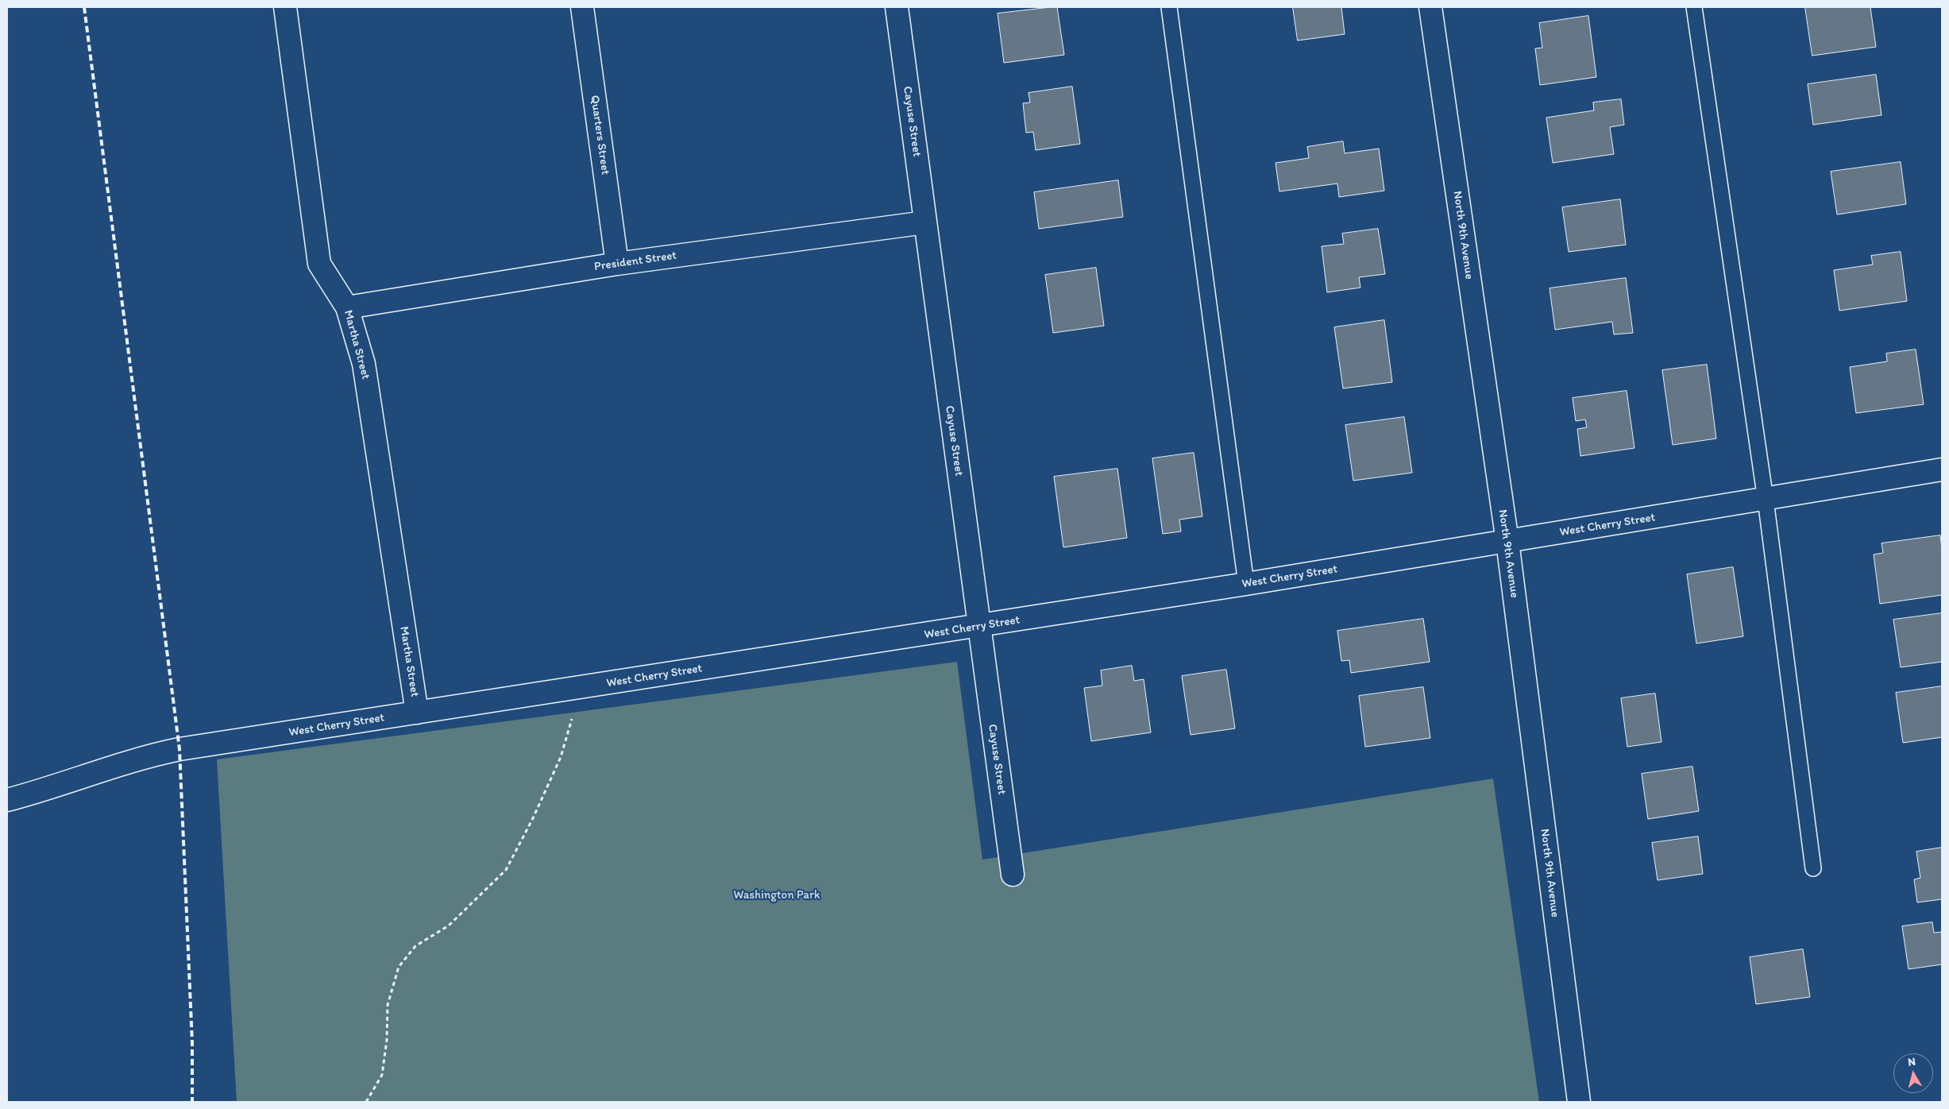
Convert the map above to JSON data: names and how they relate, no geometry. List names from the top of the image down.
{
  "streets": {
    "street": [
      "Cayuse Street",
      "Quarters Street",
      "North 9th Avenue",
      "President Street",
      "Martha Street",
      "West Cherry Street"
    ]
  },
  "crossings": [
    ["Cayuse Street", "President Street"],
    ["Cayuse Street", "West Cherry Street"],
    ["Quarters Street", "President Street"],
    ["North 9th Avenue", "West Cherry Street"],
    ["President Street", "Martha Street"],
    ["Martha Street", "West Cherry Street"]
  ],
  "parks": ["Washington Park"],
  "north": "top"
}
